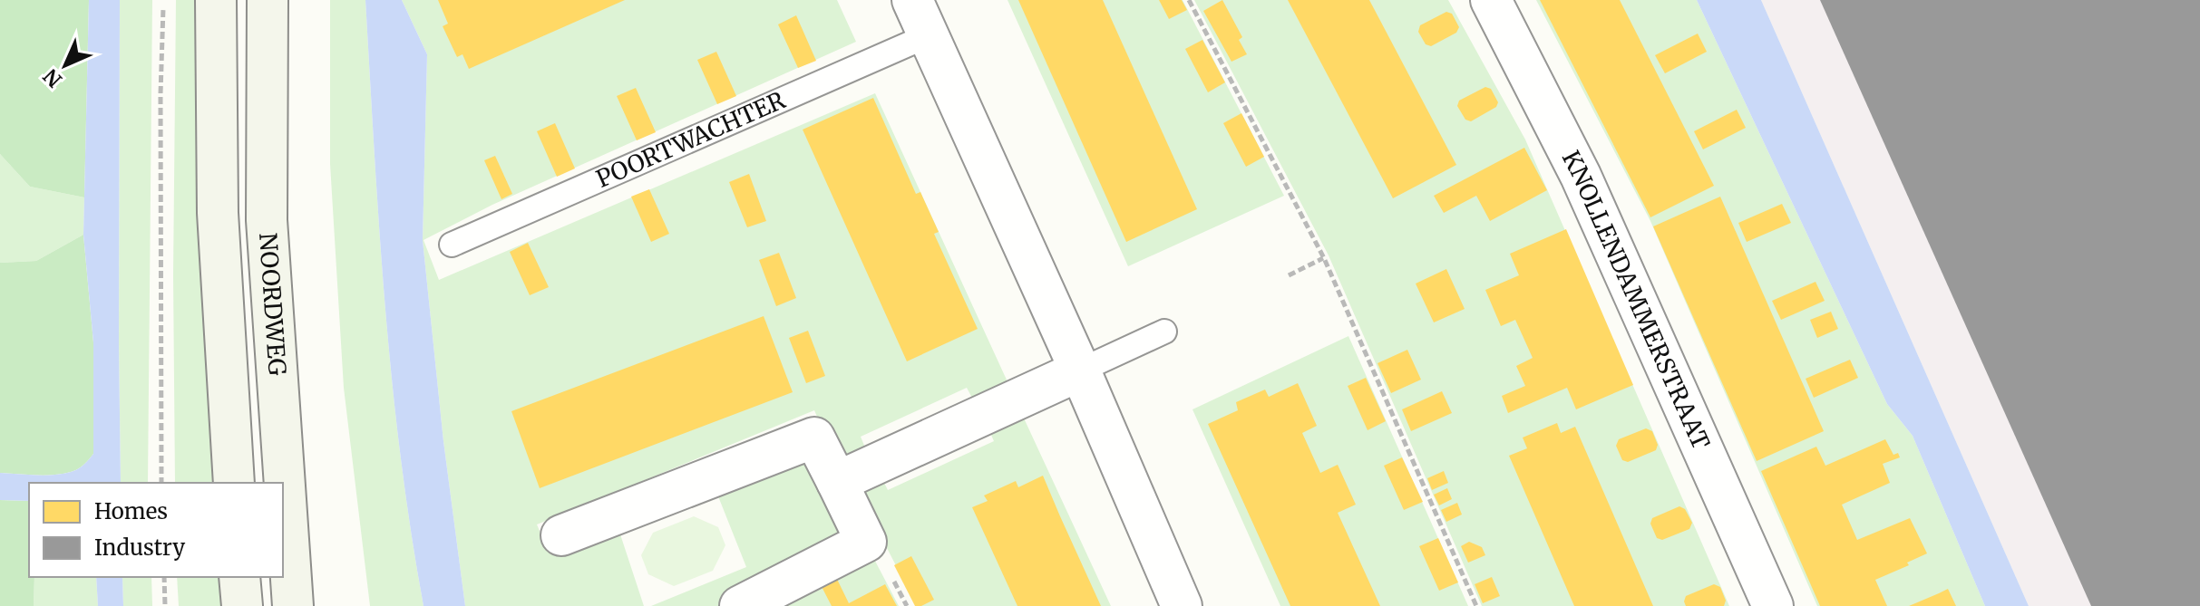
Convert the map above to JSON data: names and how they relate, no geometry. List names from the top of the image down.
{
  "streets": {
    "main road": ["NOORDWEG"],
    "street": ["POORTWACHTER", "KNOLLENDAMMERSTRAAT"]
  },
  "legend": ["Homes", "Industry"],
  "north": "bottom left"
}
